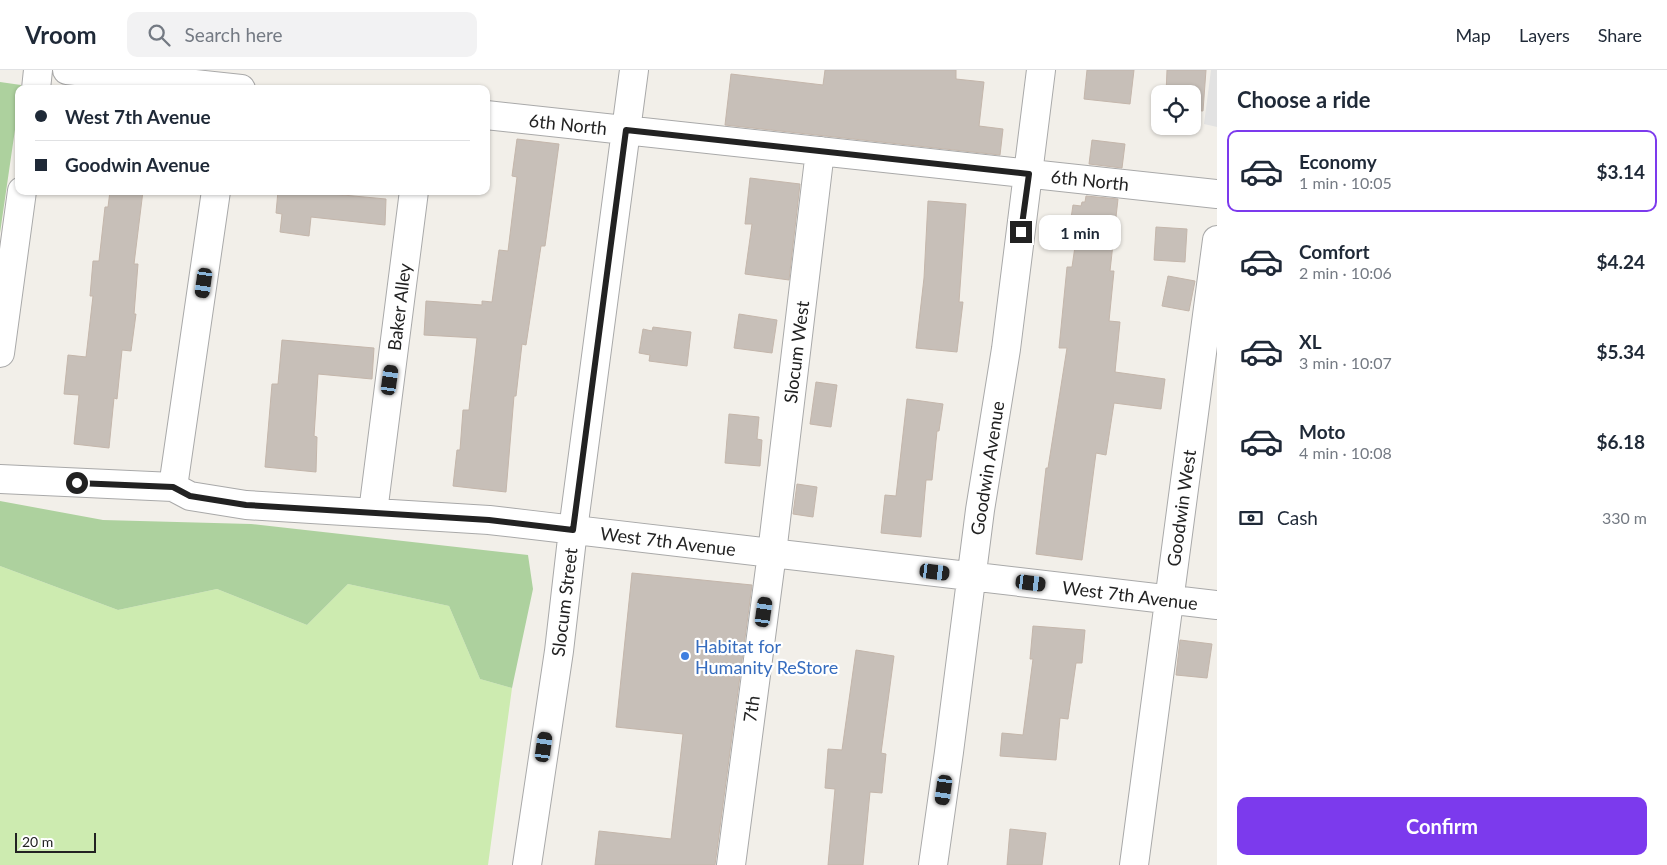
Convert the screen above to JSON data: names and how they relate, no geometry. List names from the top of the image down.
{
  "streets": {
    "street": [
      "6th North",
      "Baker Alley",
      "Slocum West",
      "Goodwin Avenue",
      "Goodwin West",
      "West 7th Avenue",
      "Slocum Street",
      "7th"
    ]
  },
  "crossings": [
    ["6th North", "Slocum West"],
    ["6th North", "Goodwin Avenue"],
    ["6th North", "Slocum Street"],
    ["Baker Alley", "West 7th Avenue"],
    ["Slocum West", "West 7th Avenue"],
    ["Slocum West", "7th"],
    ["Goodwin Avenue", "West 7th Avenue"],
    ["Goodwin West", "West 7th Avenue"],
    ["West 7th Avenue", "Slocum Street"],
    ["West 7th Avenue", "7th"]
  ],
  "places": ["Habitat for Humanity ReStore"],
  "scale_bar": "20 m",
  "page": {
    "header": "Vroom",
    "search": "Search here",
    "nav": ["Map", "Layers", "Share"],
    "heading": "Choose a ride",
    "banner": ["West 7th Avenue", "Goodwin Avenue"],
    "list": [
      {
        "name": "Economy",
        "note": "1 min · 10:05",
        "value": "$3.14"
      },
      {
        "name": "Comfort",
        "note": "2 min · 10:06",
        "value": "$4.24"
      },
      {
        "name": "XL",
        "note": "3 min · 10:07",
        "value": "$5.34"
      },
      {
        "name": "Moto",
        "note": "4 min · 10:08",
        "value": "$6.18"
      }
    ],
    "bubble": "1 min",
    "pay": ["Cash", "330 m"],
    "buttons": "Confirm",
    "scale": "20 m"
  }
}
